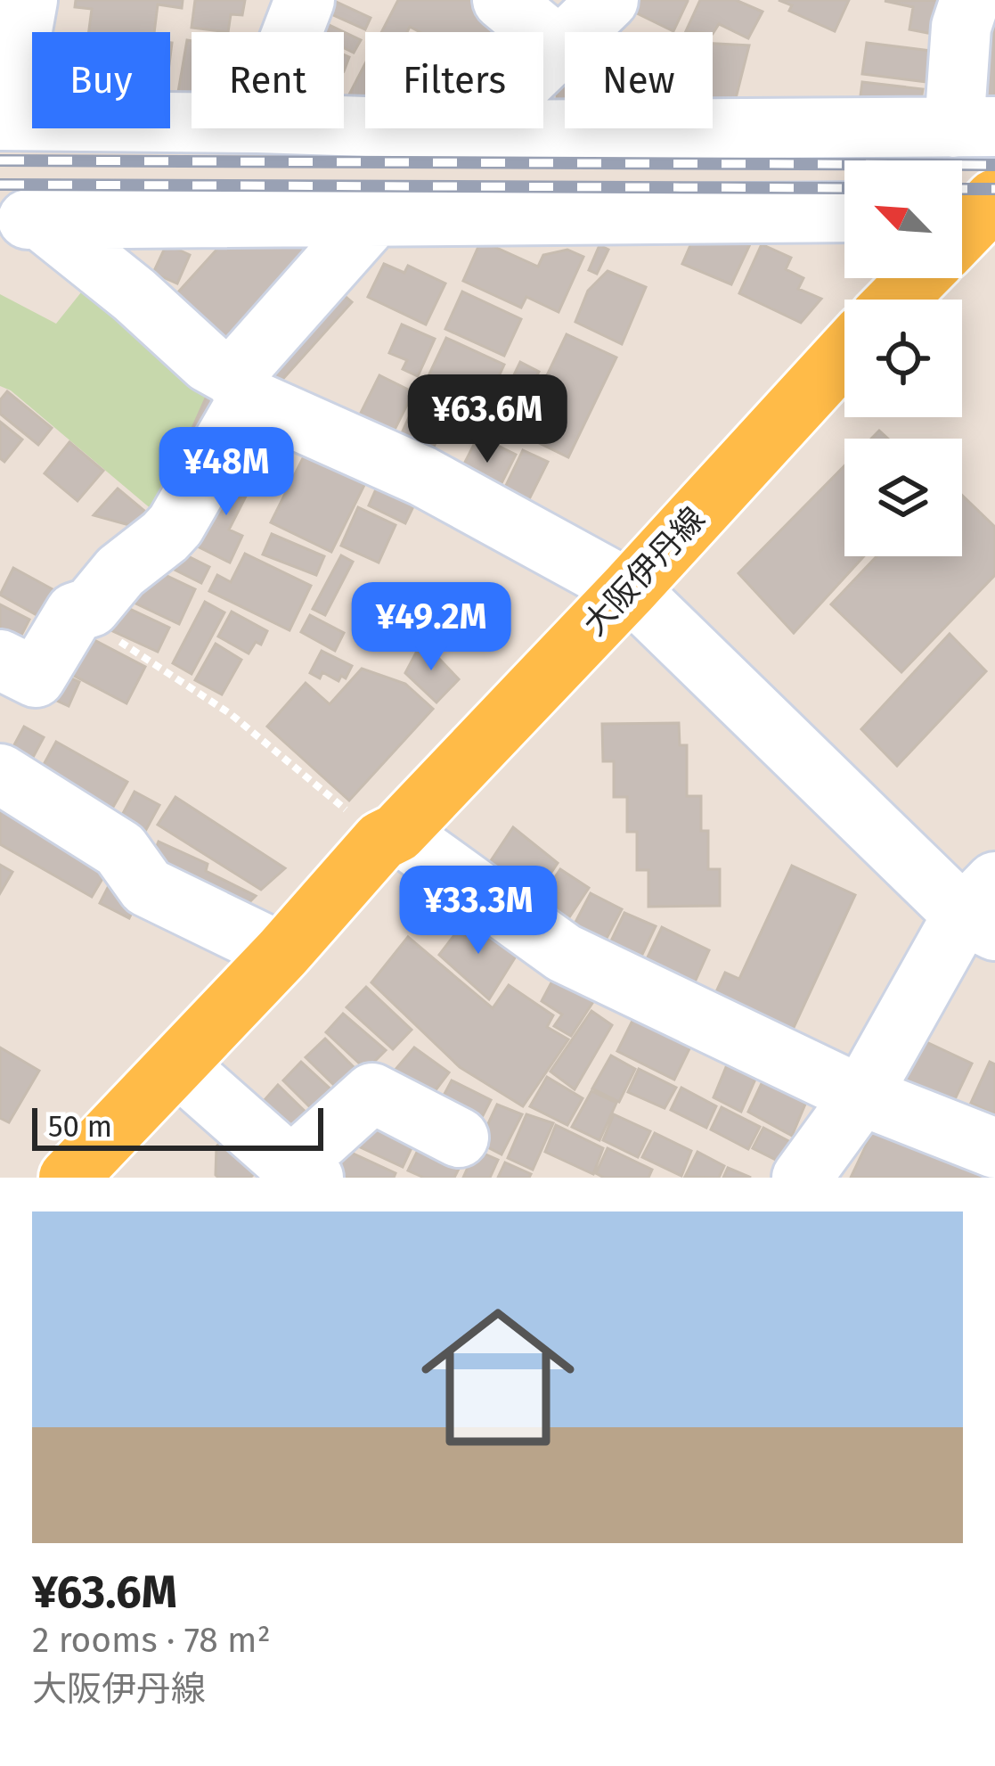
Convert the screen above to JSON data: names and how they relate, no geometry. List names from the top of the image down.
{
  "streets": {
    "main road": ["大阪伊丹線"]
  },
  "scale_bar": "50 m",
  "north": "top left",
  "page": {
    "chip": [
      "Buy",
      "Rent",
      "Filters",
      "New"
    ],
    "price": [
      "¥63.6M",
      "¥48M",
      "¥49.2M",
      "¥33.3M"
    ],
    "scale": "50 m",
    "list": [
      {
        "name": "¥63.6M",
        "note": "2 rooms · 78 m² · 大阪伊丹線"
      }
    ]
  }
}
